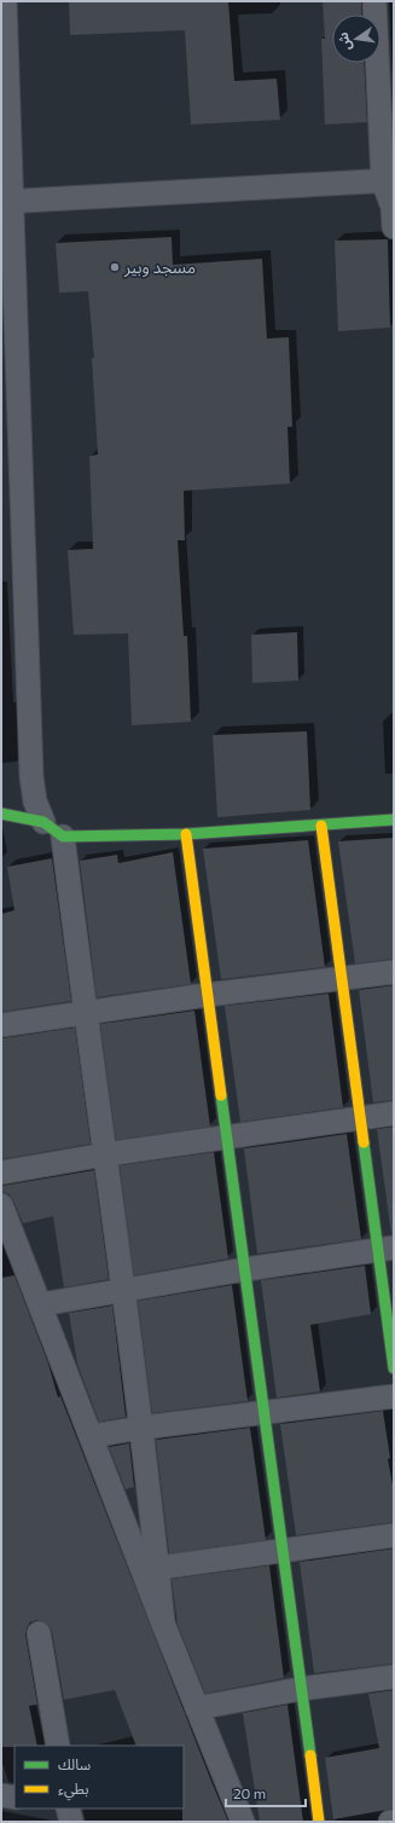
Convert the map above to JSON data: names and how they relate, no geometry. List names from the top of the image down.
{
  "places": ["مسجد وبير"],
  "legend": ["سالك", "بطيء"],
  "scale_bar": "20 m",
  "north": "left"
}
